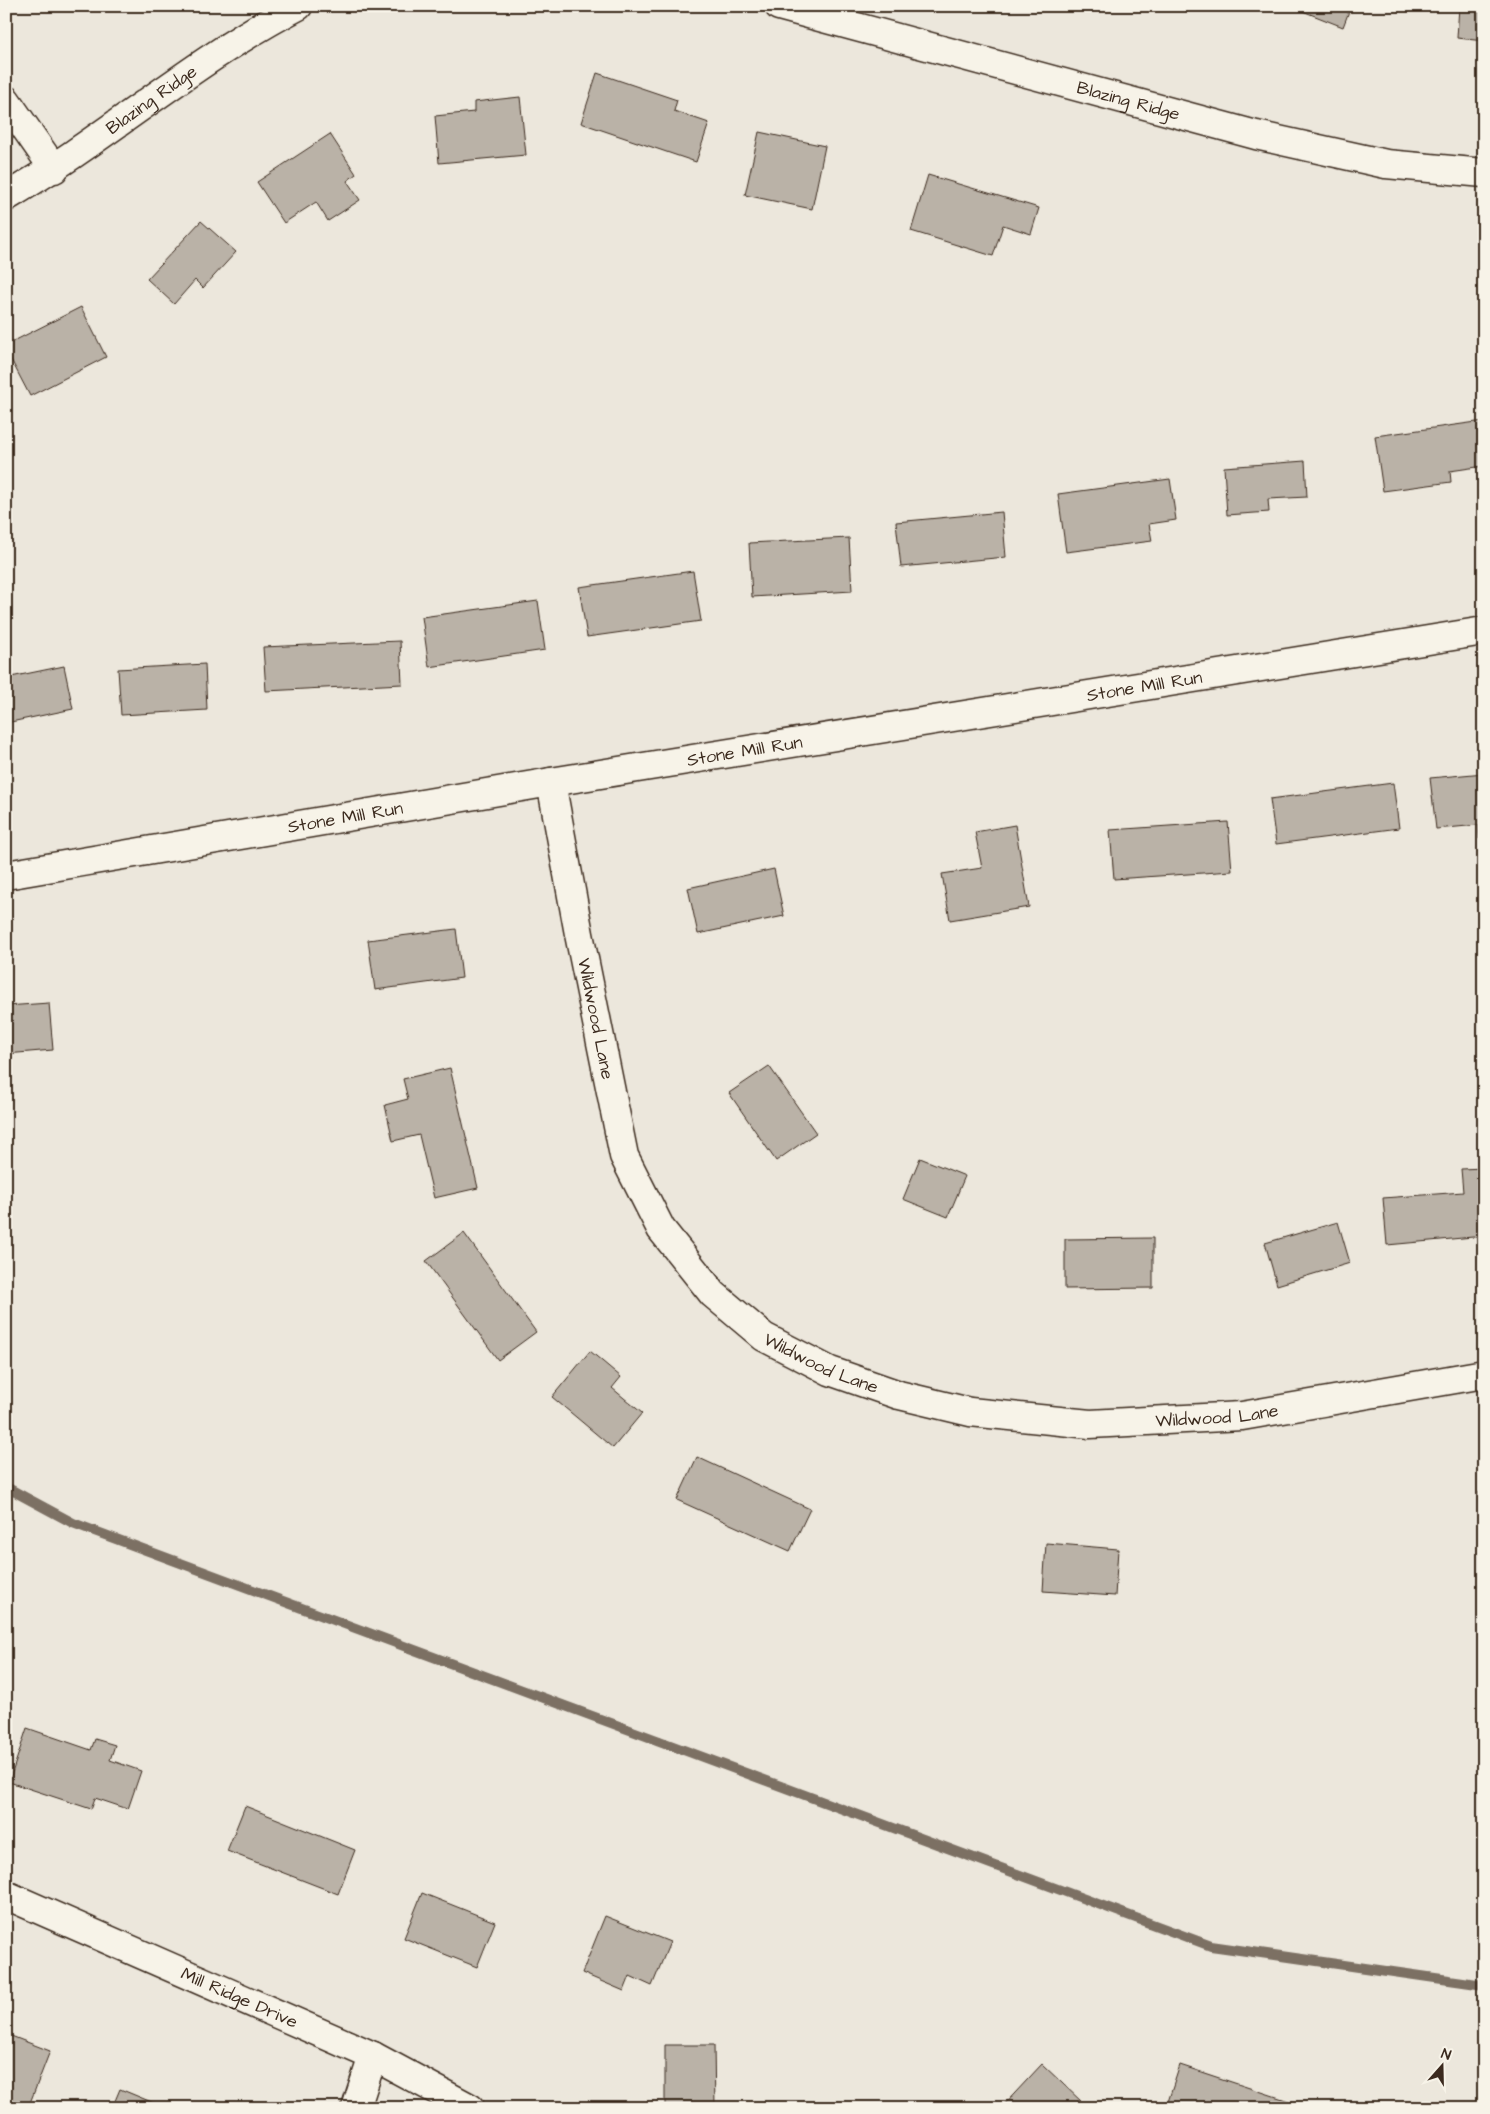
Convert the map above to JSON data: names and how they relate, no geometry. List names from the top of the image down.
{
  "streets": {
    "street": [
      "Blazing Ridge",
      "Stone Mill Run",
      "Wildwood Lane",
      "Mill Ridge Drive"
    ]
  },
  "crossings": [
    ["Stone Mill Run", "Wildwood Lane"]
  ],
  "north": "top"
}
